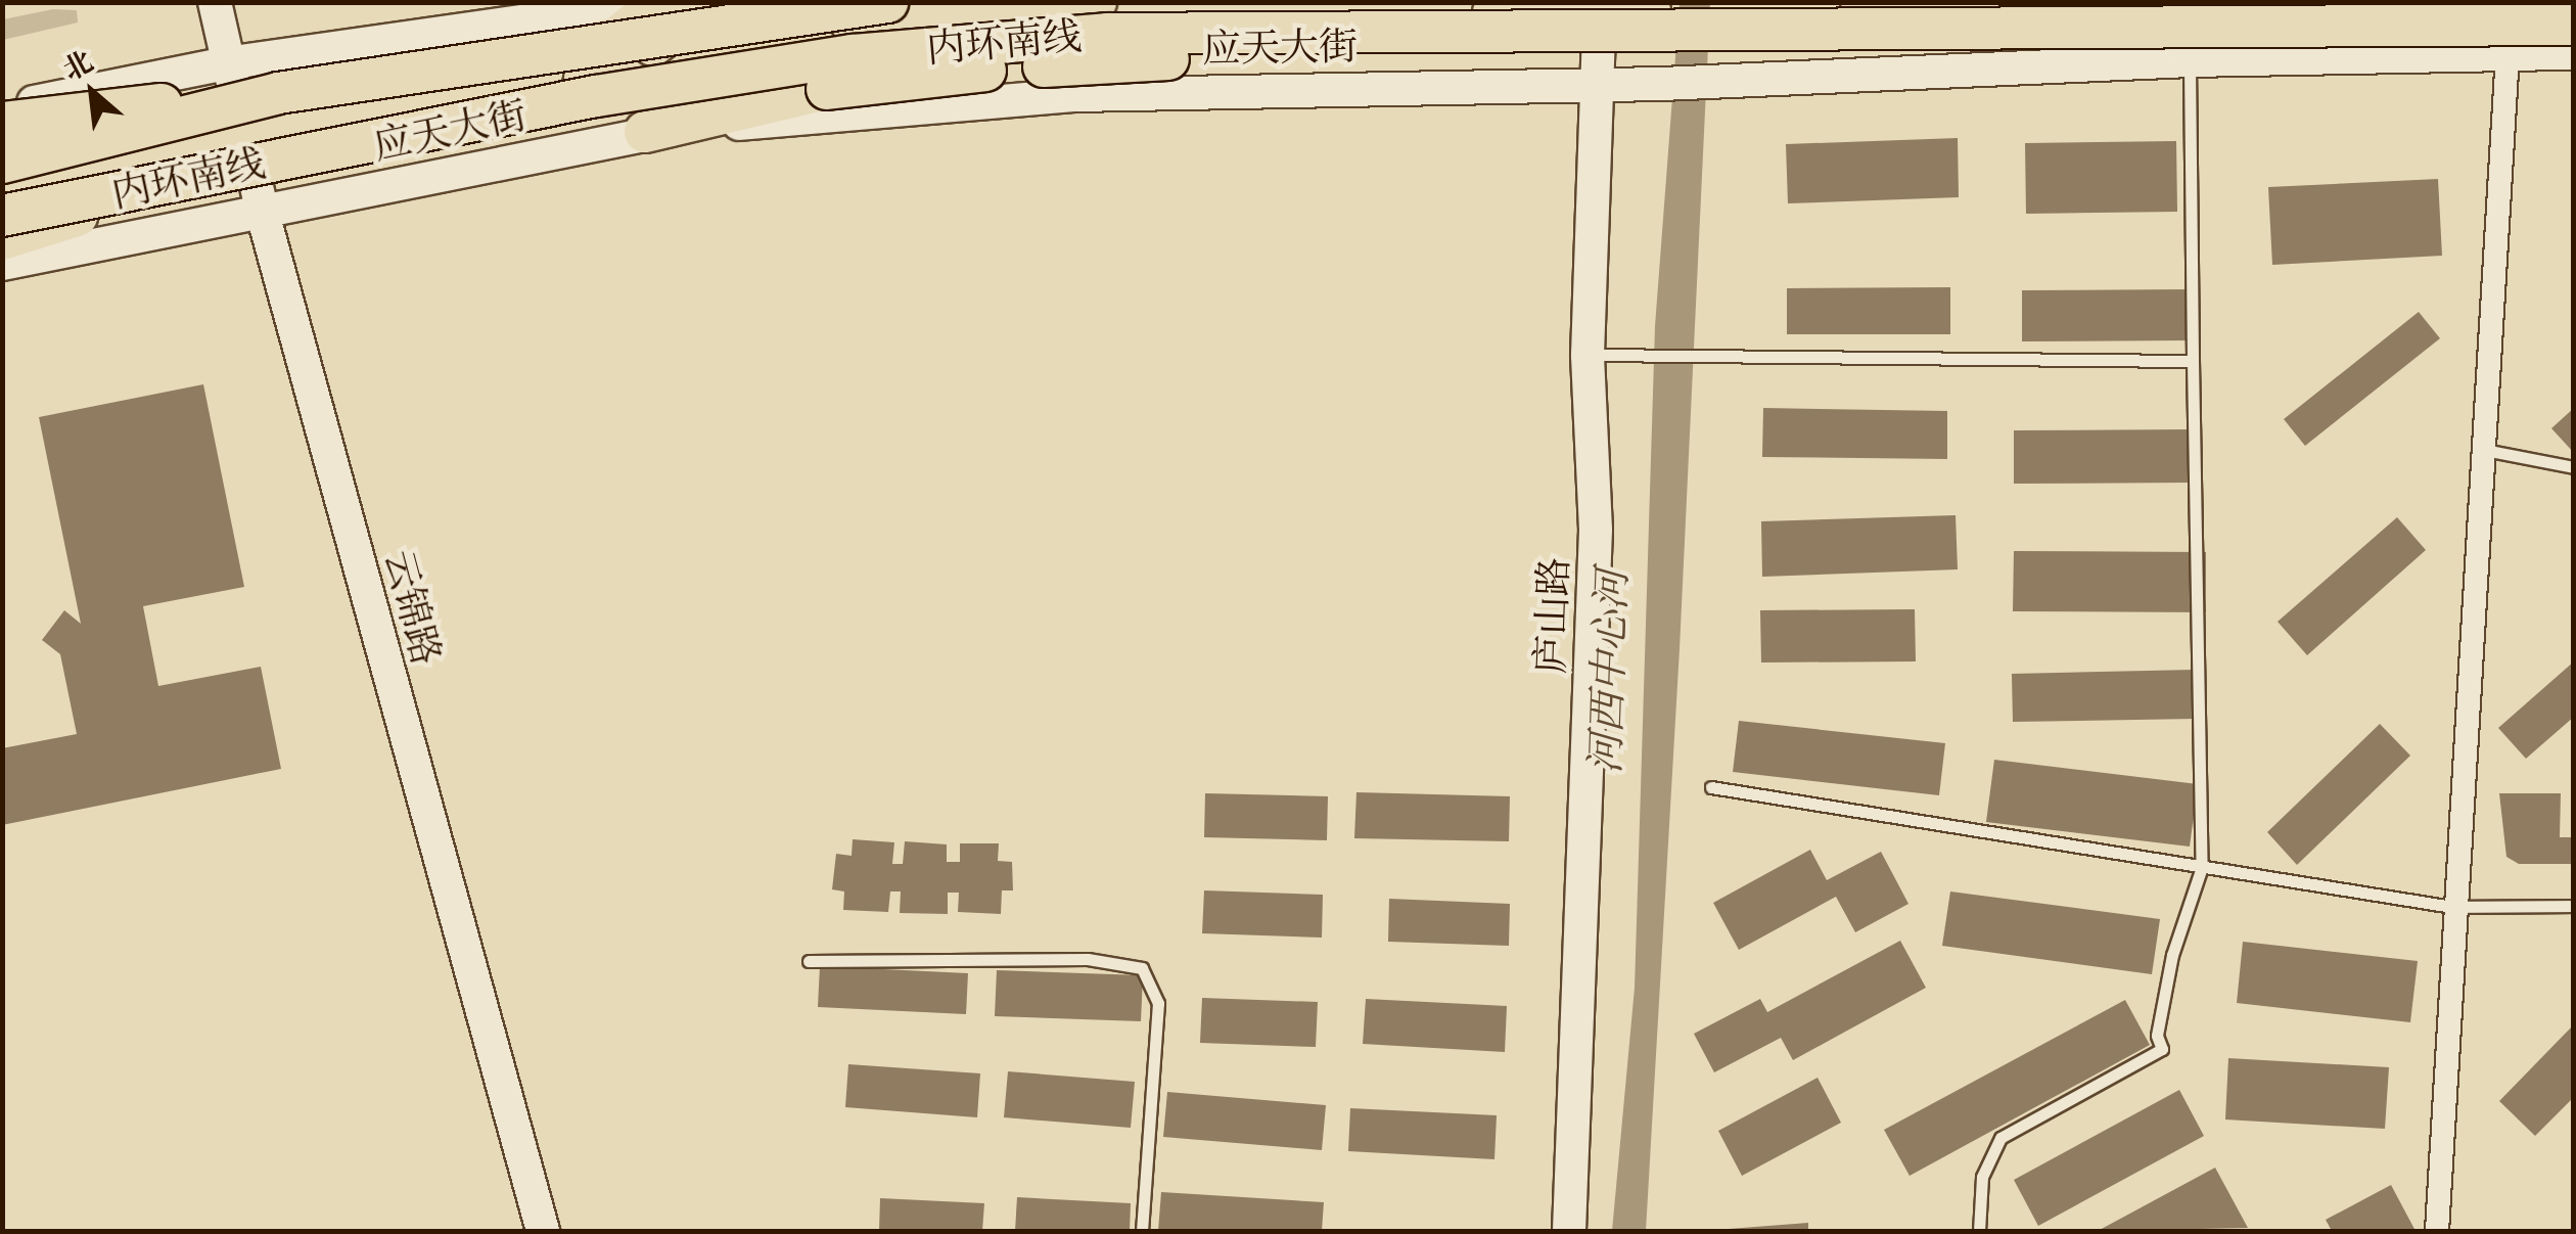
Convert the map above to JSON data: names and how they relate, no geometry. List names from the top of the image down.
{
  "streets": {
    "highway": ["内环南线"],
    "main road": ["应天大街"],
    "street": ["云锦路", "庐山路"]
  },
  "crossings": [
    ["内环南线", "应天大街"],
    ["内环南线", "云锦路"],
    ["应天大街", "云锦路"],
    ["应天大街", "庐山路"]
  ],
  "water": ["河西中心河"],
  "north": "top left"
}
